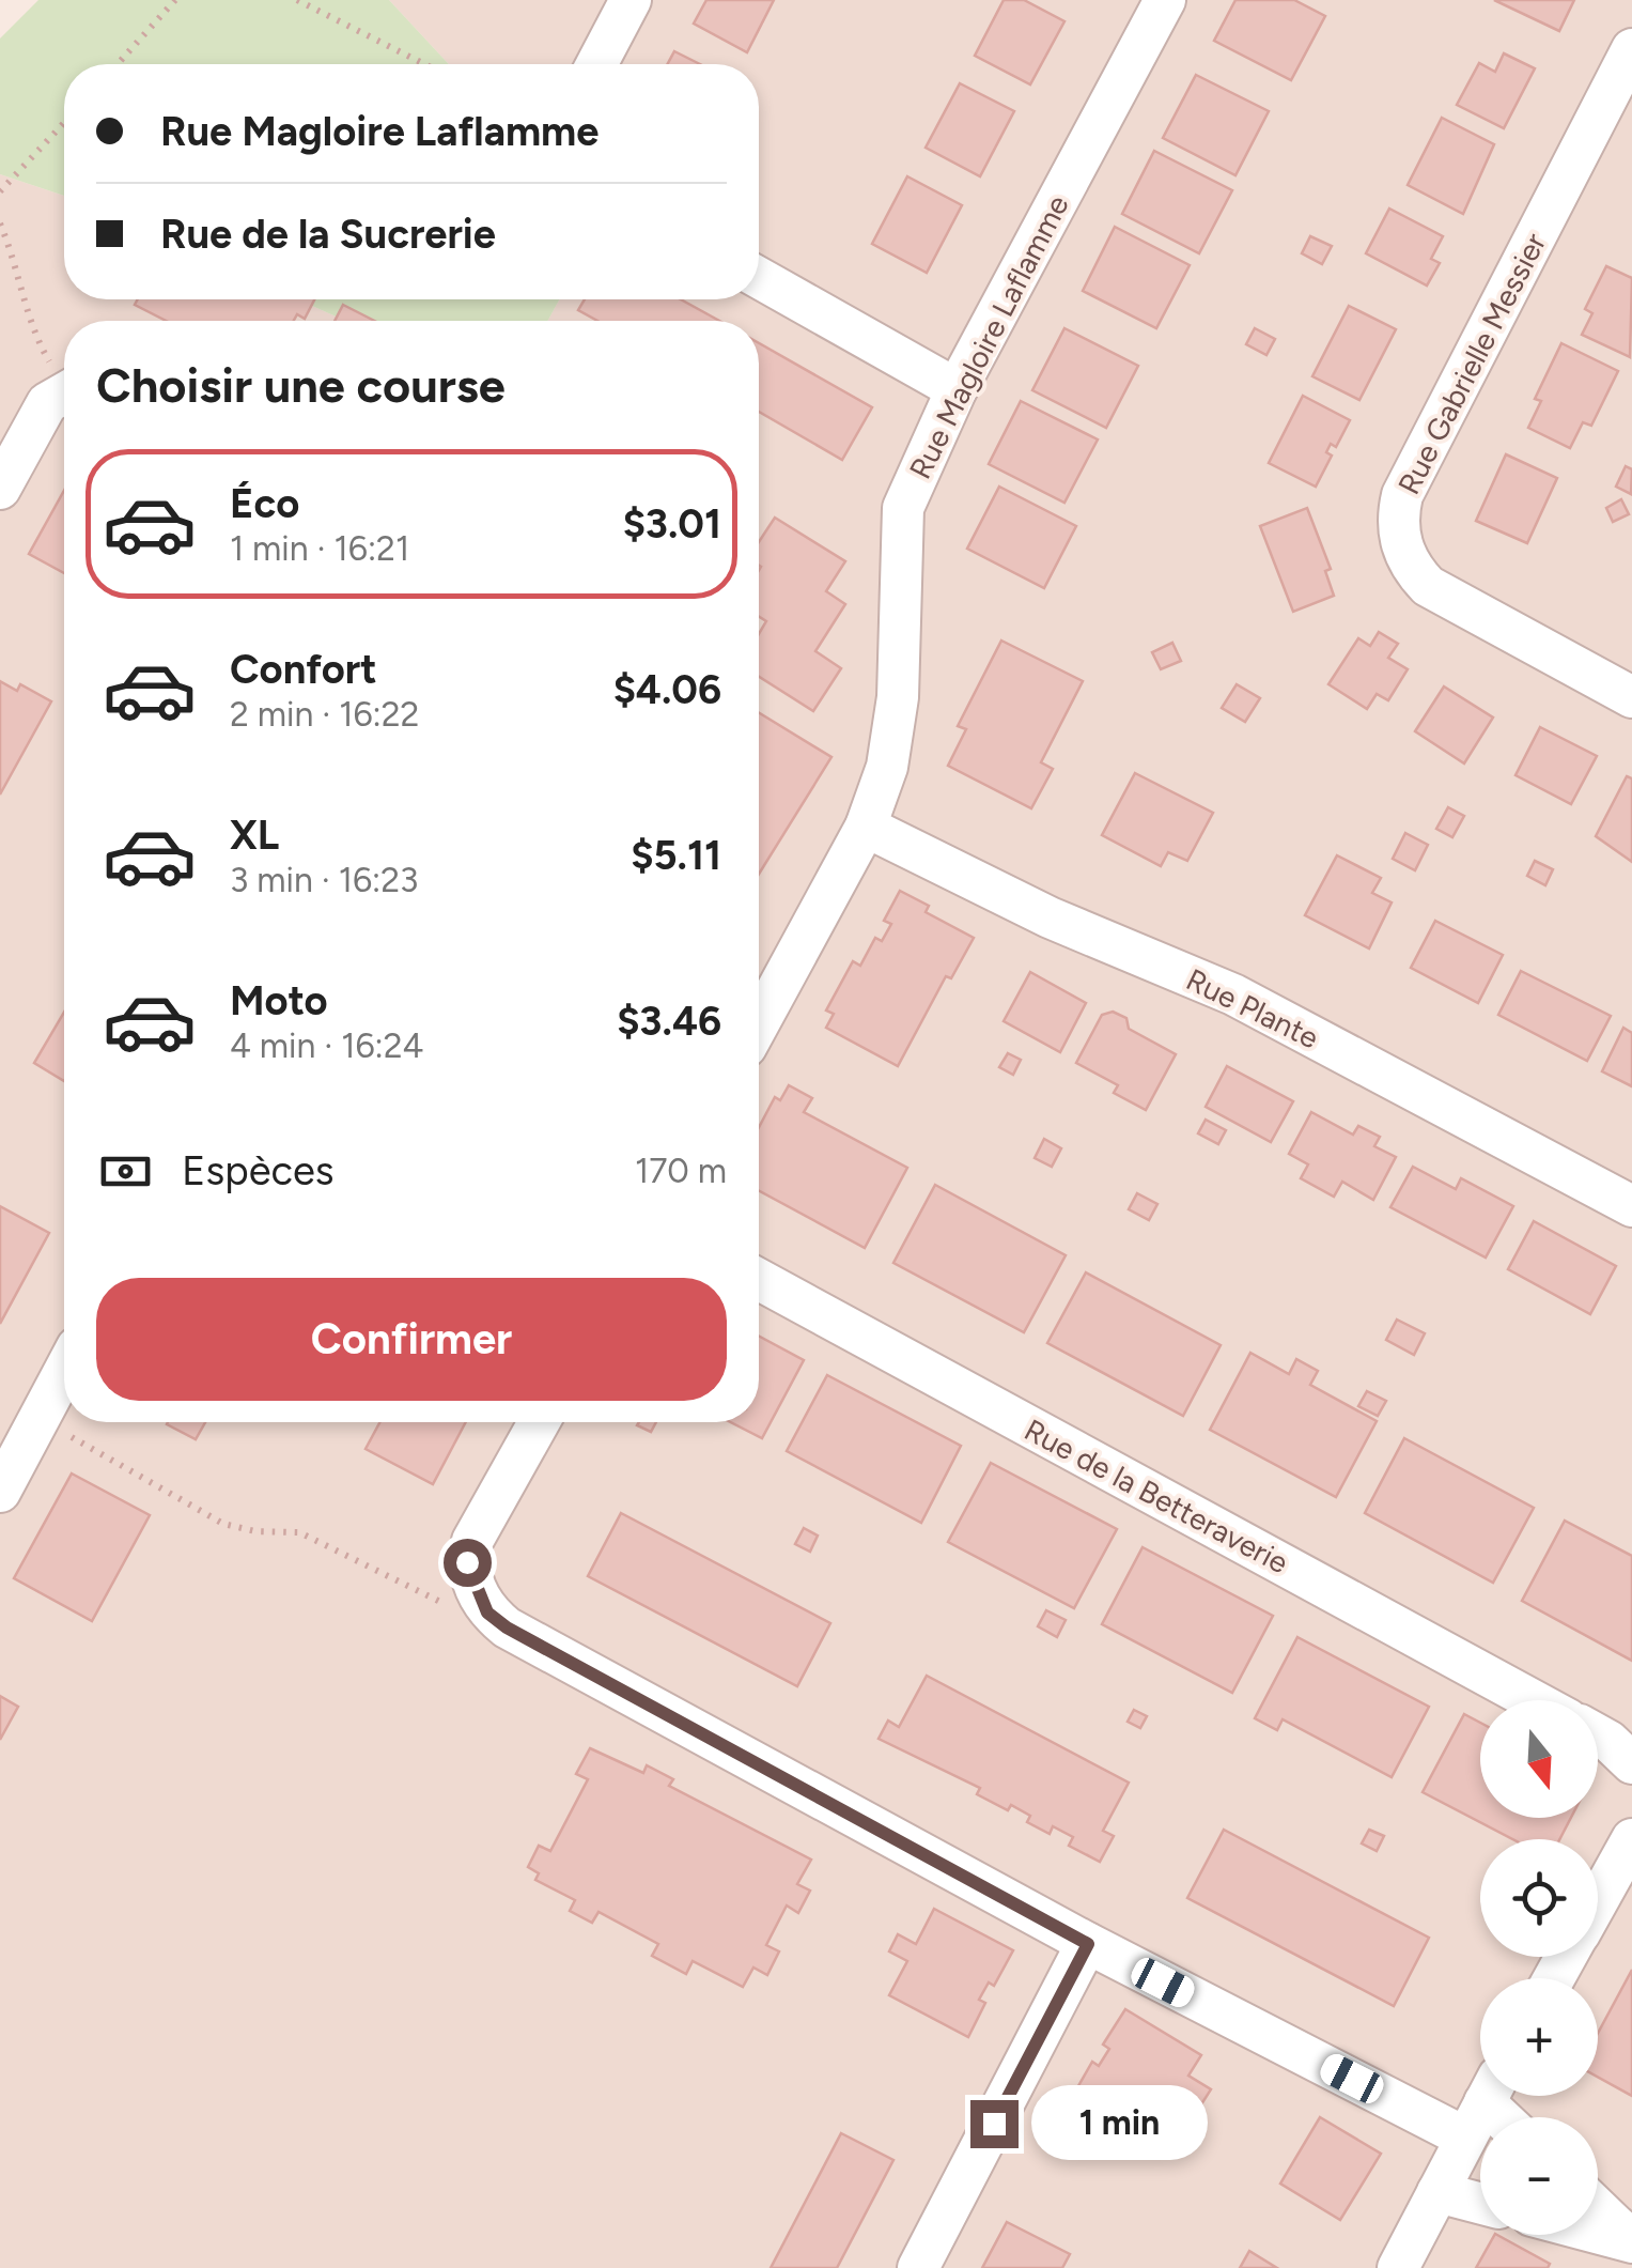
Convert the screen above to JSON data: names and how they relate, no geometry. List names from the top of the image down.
{
  "streets": {
    "street": [
      "Rue Magloire Laflamme",
      "Rue Gabrielle Messier",
      "Rue Plante",
      "Rue de la Betteraverie"
    ]
  },
  "crossings": [
    ["Rue Magloire Laflamme", "Rue Plante"]
  ],
  "north": "bottom",
  "page": {
    "banner": ["Rue Magloire Laflamme", "Rue de la Sucrerie"],
    "heading": "Choisir une course",
    "list": [
      {
        "name": "Éco",
        "note": "1 min · 16:21",
        "value": "$3.01"
      },
      {
        "name": "Confort",
        "note": "2 min · 16:22",
        "value": "$4.06"
      },
      {
        "name": "XL",
        "note": "3 min · 16:23",
        "value": "$5.11"
      },
      {
        "name": "Moto",
        "note": "4 min · 16:24",
        "value": "$3.46"
      }
    ],
    "pay": ["Espèces", "170 m"],
    "buttons": "Confirmer",
    "map_buttons": ["+", "−"],
    "bubble": "1 min"
  }
}
